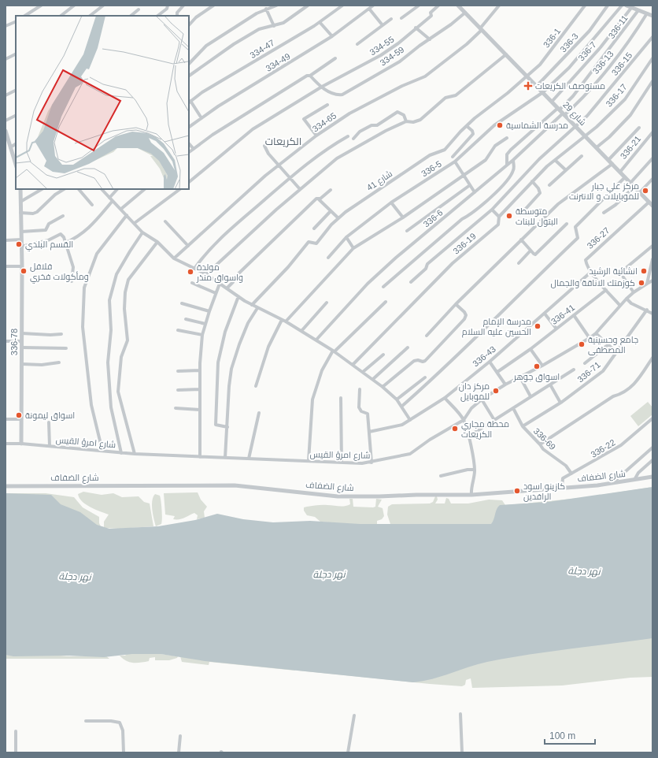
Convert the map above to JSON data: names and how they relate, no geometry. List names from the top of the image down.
{
  "streets": {
    "street": [
      "336-11",
      "336-1",
      "336-3",
      "334-55",
      "334-47",
      "336-7",
      "334-59",
      "334-49",
      "336-13",
      "336-15",
      "336-17",
      "شارع 29",
      "334-65",
      "336-21",
      "336-5",
      "شارع 41",
      "336-6",
      "336-27",
      "336-19",
      "336-41",
      "336-78",
      "336-43",
      "336-71",
      "336-69",
      "شارع امرؤ القيس",
      "336-22",
      "شارع الضفاف"
    ]
  },
  "crossings": [
    ["336-11", "شارع 29"],
    ["336-11", "336-6"],
    ["336-1", "شارع 29"],
    ["336-1", "شارع 41"],
    ["336-3", "شارع 29"],
    ["334-55", "334-59"],
    ["336-7", "شارع 29"],
    ["336-7", "336-5"],
    ["334-59", "شارع 29"],
    ["336-13", "شارع 29"],
    ["336-13", "336-6"],
    ["336-15", "شارع 29"],
    ["336-17", "شارع 29"],
    ["336-17", "336-19"],
    ["شارع 29", "334-65"],
    ["شارع 29", "336-21"],
    ["شارع 29", "336-5"],
    ["شارع 29", "شارع 41"],
    ["شارع 29", "336-6"],
    ["شارع 29", "336-27"],
    ["شارع 29", "336-19"],
    ["336-27", "336-41"],
    ["336-27", "336-43"],
    ["336-27", "شارع امرؤ القيس"],
    ["336-78", "شارع امرؤ القيس"],
    ["336-71", "336-69"],
    ["336-69", "336-22"],
    ["336-22", "شارع الضفاف"]
  ],
  "districts": ["الكريعات"],
  "water": ["نهر دجلة"],
  "places": {
    "health": ["مستوصف الكريعات"],
    "other": [
      "مدرسة الشماسية",
      "مركز علي جبار للموبايلات و الانترنت",
      "متوسطة البتول للبنات",
      "القسم البلدي",
      "فلافل ومأكولات فخري",
      "انشائية الرشيد",
      "مولدة واسواق منذر",
      "كوزمتك الاناقة والجمال",
      "مدرسة الإمام الحسين عليه السلام",
      "جامع وحسينية المصطفى",
      "اسواق جوهر",
      "مركز دان للموبايل",
      "اسواق ليمونة",
      "محطة مجاري الكريعات",
      "كازينو اسود الرافدين"
    ]
  },
  "scale_bar": "100 m"
}
